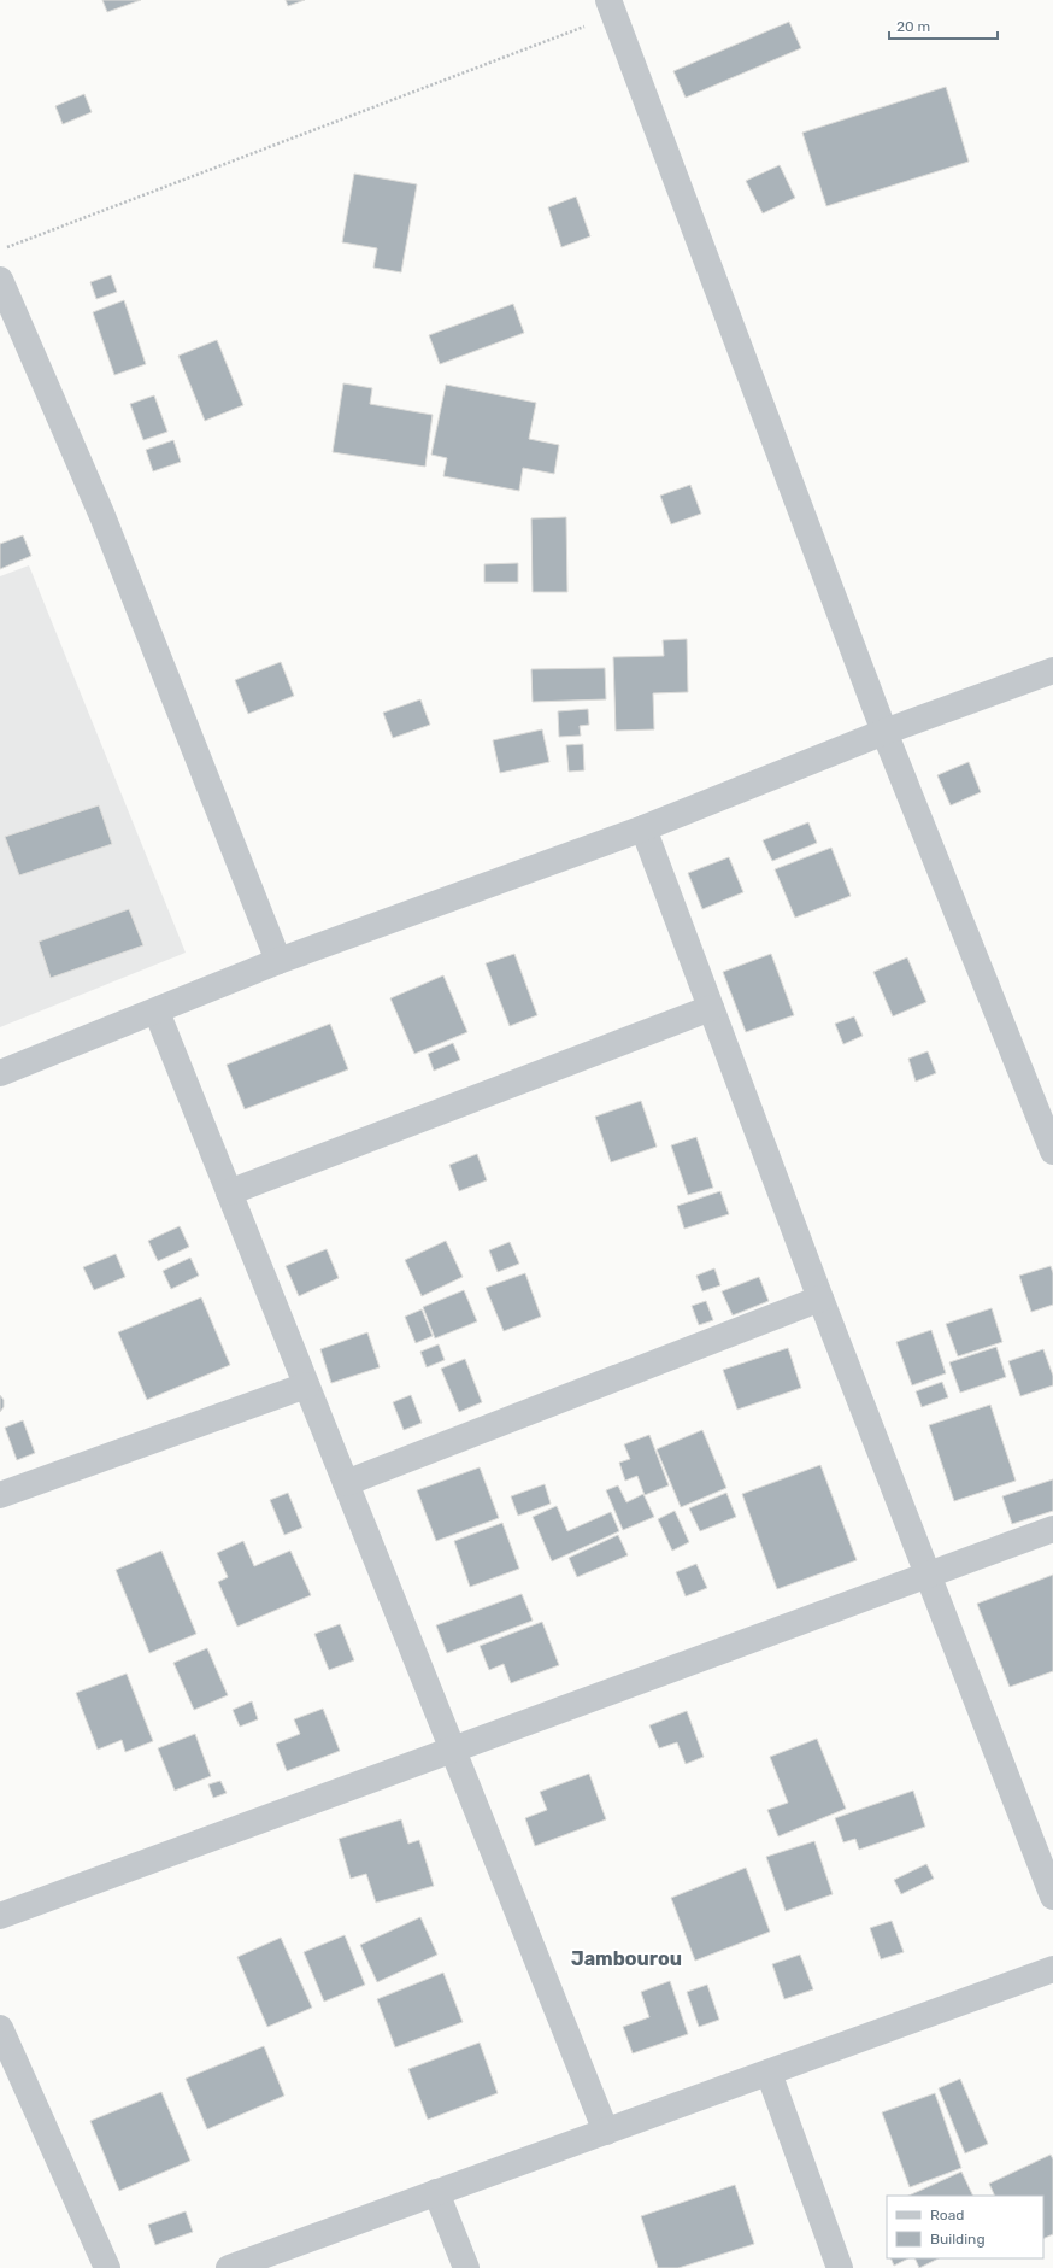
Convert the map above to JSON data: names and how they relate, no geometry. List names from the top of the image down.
{
  "districts": ["Jambourou"],
  "legend": ["Road", "Building"],
  "scale_bar": "20 m"
}
